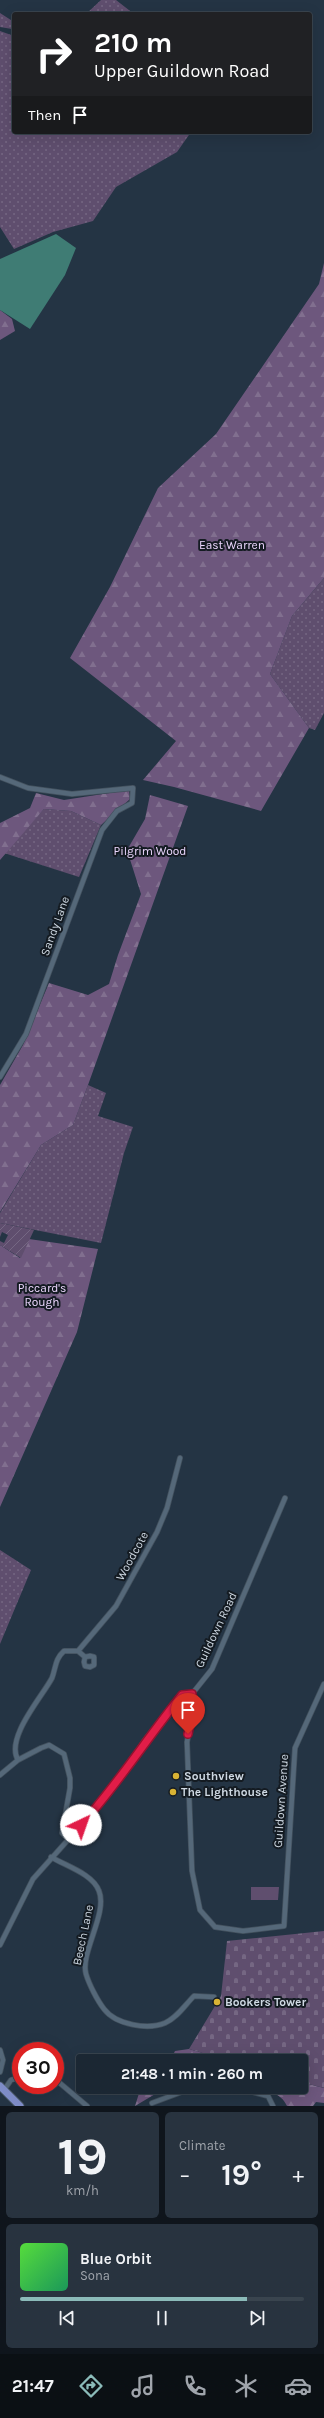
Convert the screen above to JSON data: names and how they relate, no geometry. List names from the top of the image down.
{
  "streets": {
    "street": [
      "Sandy Lane",
      "Woodcote",
      "Guildown Road",
      "Guildown Avenue",
      "Beech Lane"
    ]
  },
  "crossings": [
    ["Guildown Road", "Guildown Avenue"],
    ["Guildown Road", "Beech Lane"]
  ],
  "parks": ["East Warren", "Pilgrim Wood", "Piccard's Rough"],
  "places": ["Southview", "The Lighthouse", "Bookers Tower"],
  "page": {
    "turn": ["210 m", "Upper Guildown Road"],
    "then": "Then",
    "limit": "30",
    "trip": "21:48 · 1 min · 260 m",
    "tile": [
      ["19", "km/h"],
      "Climate"
    ],
    "heat": ["−", "19°", "+"],
    "song": ["Blue Orbit", "Sona"],
    "tabs": "21:47"
  }
}
